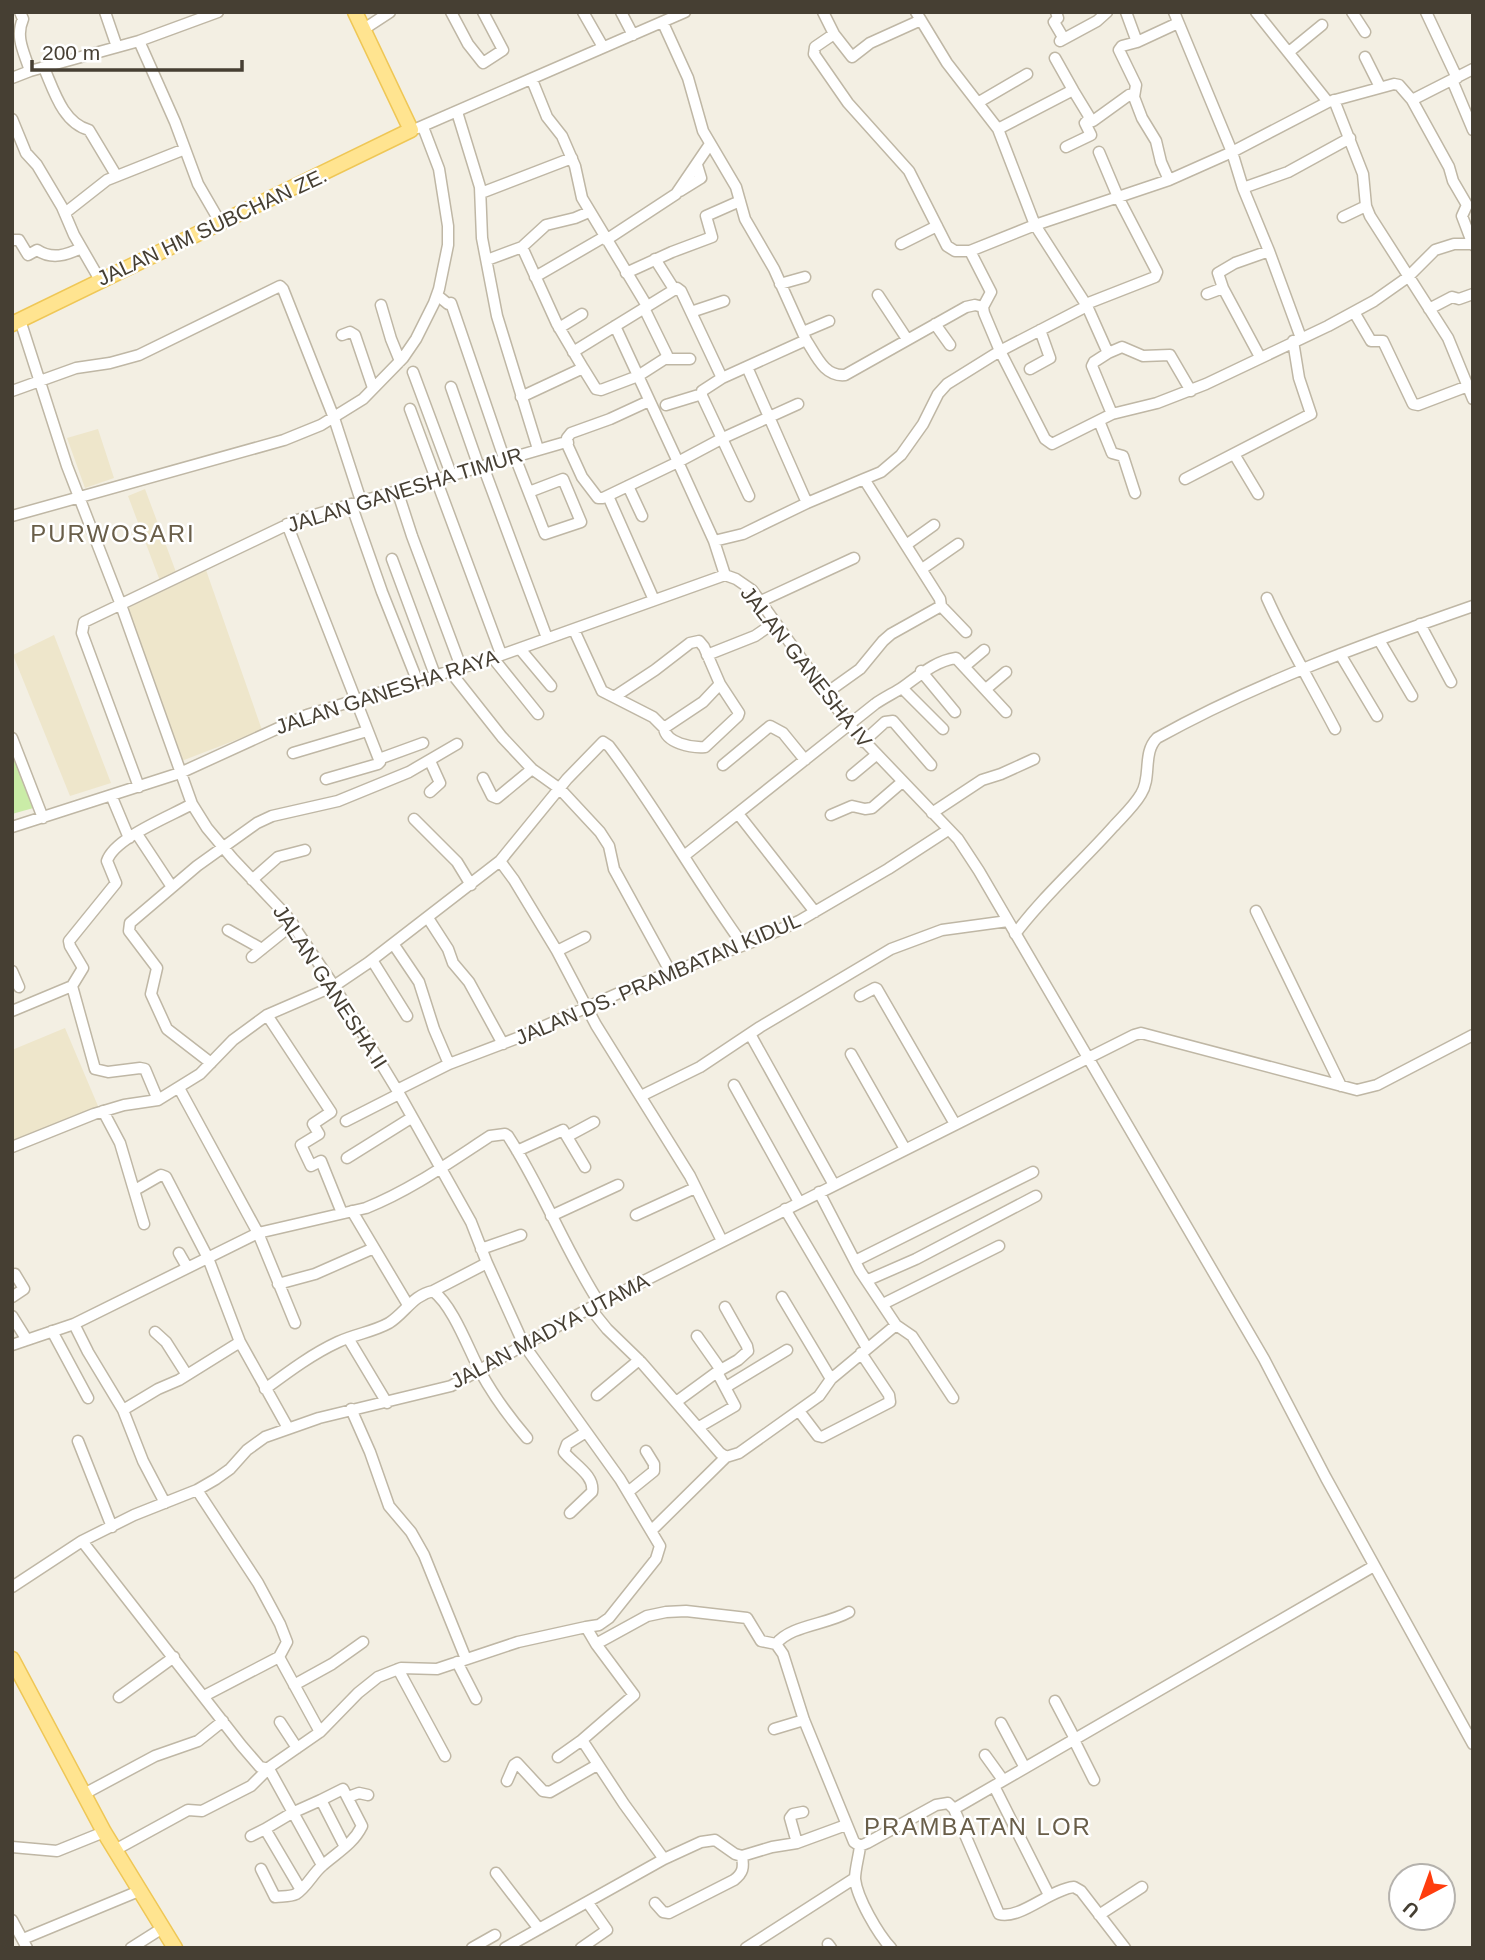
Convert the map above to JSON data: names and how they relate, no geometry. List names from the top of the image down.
{
  "streets": {
    "main road": ["JALAN HM SUBCHAN ZE."],
    "street": [
      "JALAN GANESHA TIMUR",
      "JALAN GANESHA IV",
      "JALAN GANESHA RAYA",
      "JALAN DS. PRAMBATAN KIDUL",
      "JALAN GANESHA II",
      "JALAN MADYA UTAMA"
    ]
  },
  "crossings": [
    ["JALAN HM SUBCHAN ZE.", "JALAN GANESHA II"],
    ["JALAN GANESHA TIMUR", "JALAN GANESHA RAYA"],
    ["JALAN GANESHA TIMUR", "JALAN GANESHA II"],
    ["JALAN GANESHA IV", "JALAN GANESHA RAYA"],
    ["JALAN GANESHA IV", "JALAN DS. PRAMBATAN KIDUL"],
    ["JALAN GANESHA IV", "JALAN MADYA UTAMA"],
    ["JALAN GANESHA RAYA", "JALAN GANESHA II"],
    ["JALAN DS. PRAMBATAN KIDUL", "JALAN GANESHA II"],
    ["JALAN GANESHA II", "JALAN MADYA UTAMA"]
  ],
  "districts": ["PURWOSARI", "PRAMBATAN LOR"],
  "scale_bar": "200 m",
  "north": "bottom left"
}
